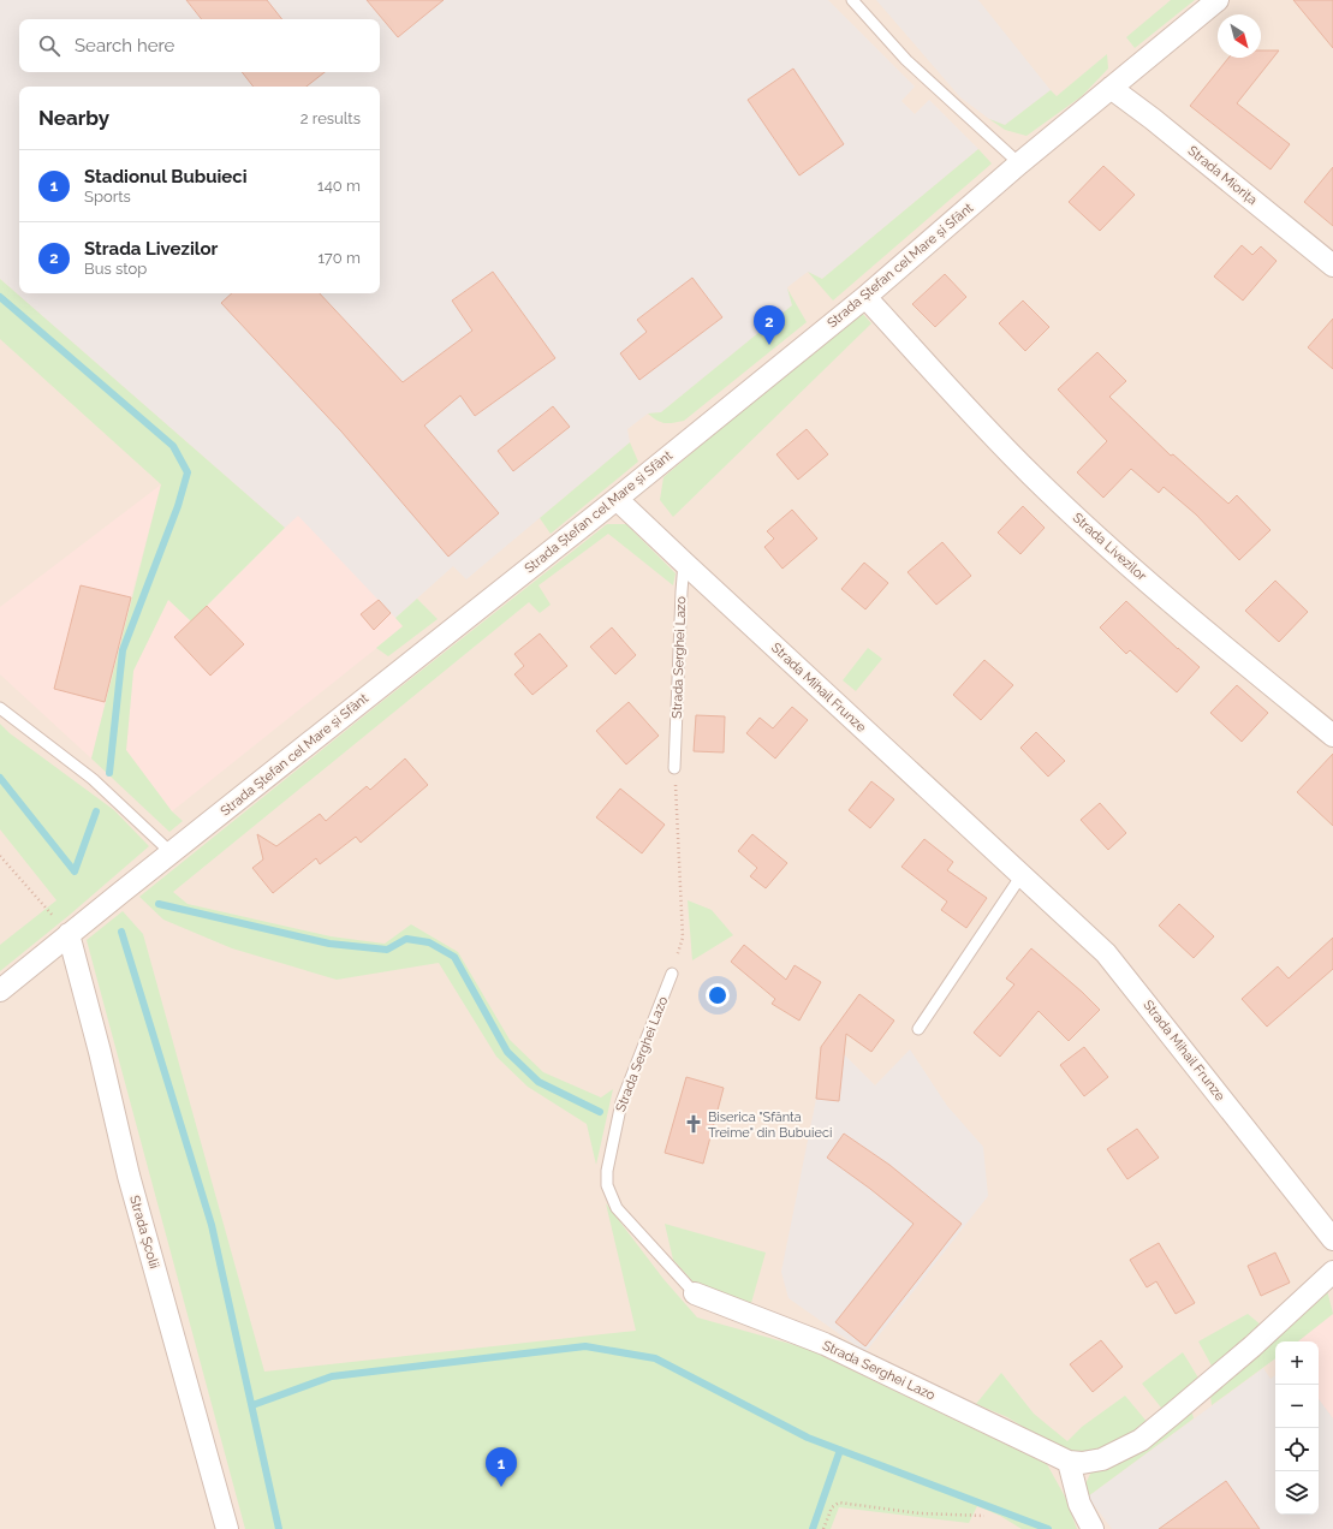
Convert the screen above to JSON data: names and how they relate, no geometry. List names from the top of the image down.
{
  "streets": {
    "street": [
      "Strada Miorița",
      "Strada Ștefan cel Mare și Sfânt",
      "Strada Livezilor",
      "Strada Serghei Lazo",
      "Strada Mihail Frunze",
      "Strada Școlii"
    ]
  },
  "crossings": [
    ["Strada Miorița", "Strada Ștefan cel Mare și Sfânt"],
    ["Strada Ștefan cel Mare și Sfânt", "Strada Livezilor"],
    ["Strada Ștefan cel Mare și Sfânt", "Strada Mihail Frunze"],
    ["Strada Ștefan cel Mare și Sfânt", "Strada Școlii"],
    ["Strada Serghei Lazo", "Strada Mihail Frunze"]
  ],
  "places": {
    "church": ["Biserica \"Sfânta Treime\" din Bubuieci"]
  },
  "north": "bottom right",
  "page": {
    "search": "Search here",
    "heading": ["Nearby", "2 results"],
    "list": [
      {
        "mark": "1",
        "name": "Stadionul Bubuieci",
        "note": "Sports",
        "value": "140 m"
      },
      {
        "mark": "2",
        "name": "Strada Livezilor",
        "note": "Bus stop",
        "value": "170 m"
      }
    ],
    "pins": ["2", "1"],
    "map_buttons": ["+", "−"]
  }
}
